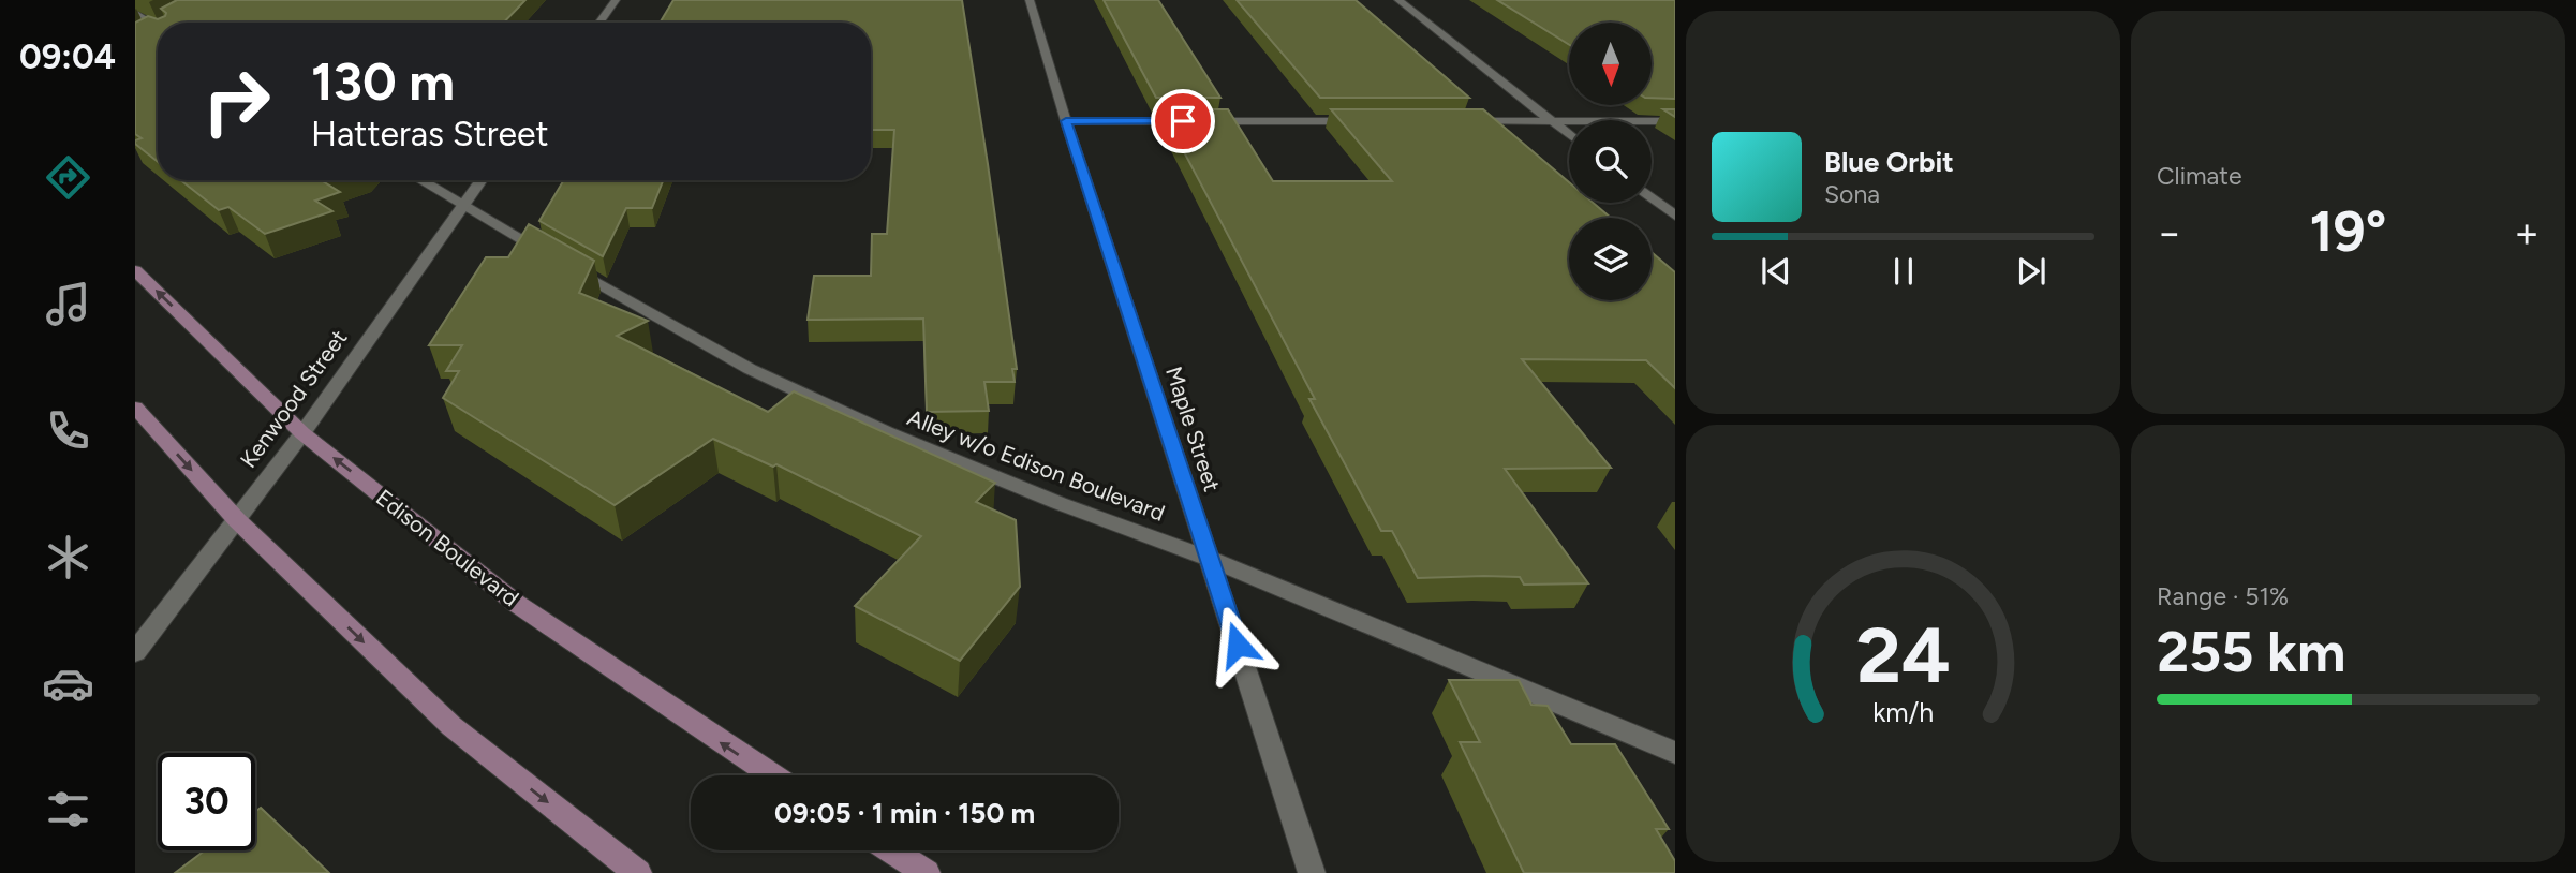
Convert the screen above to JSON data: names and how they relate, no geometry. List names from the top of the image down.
{
  "streets": {
    "main road": ["Edison Boulevard"],
    "street": ["Kenwood Street", "Maple Street", "Alley w/o Edison Boulevard"]
  },
  "crossings": [
    ["Kenwood Street", "Alley w/o Edison Boulevard"],
    ["Kenwood Street", "Edison Boulevard"],
    ["Maple Street", "Alley w/o Edison Boulevard"]
  ],
  "north": "bottom",
  "page": {
    "tabs": "09:04",
    "tile": [
      "Climate",
      ["Range · 51%", "255 km"]
    ],
    "turn": ["130 m", "Hatteras Street"],
    "song": ["Blue Orbit", "Sona"],
    "heat": ["−", "19°", "+"],
    "limit": "30",
    "trip": "09:05 · 1 min · 150 m",
    "gauge": ["24", "km/h"]
  }
}
